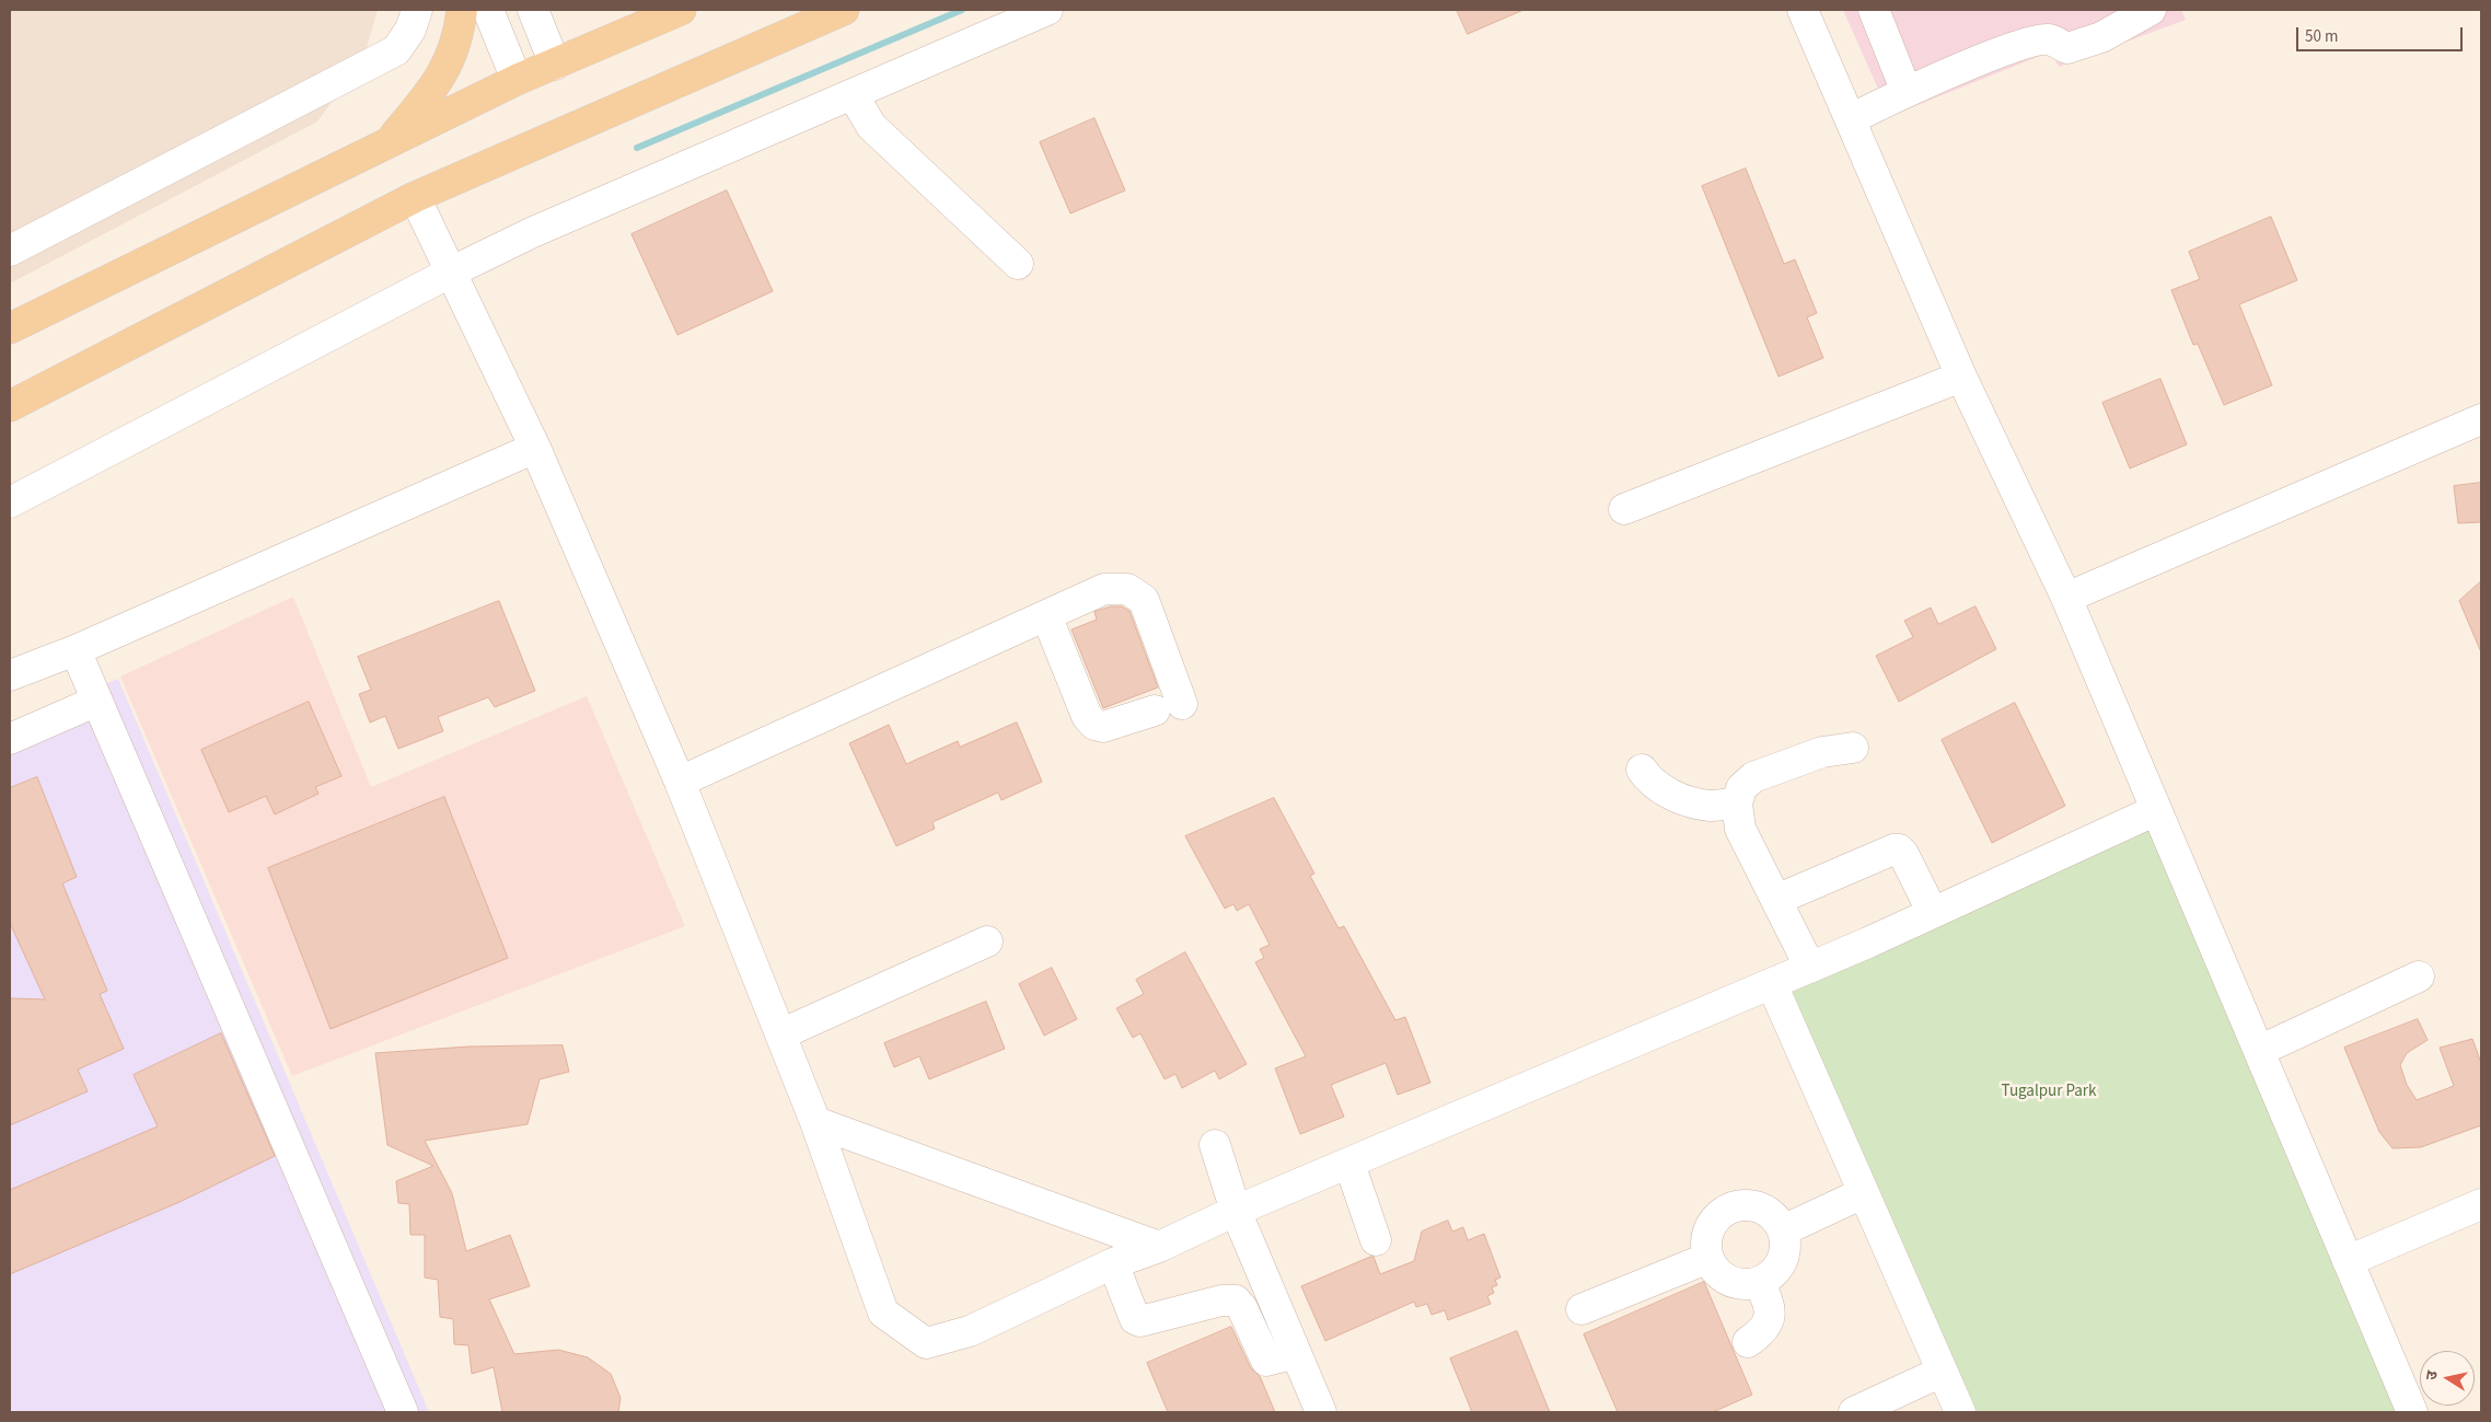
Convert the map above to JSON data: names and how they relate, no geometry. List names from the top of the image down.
{
  "parks": ["Tugalpur Park"],
  "scale_bar": "50 m",
  "north": "left"
}
